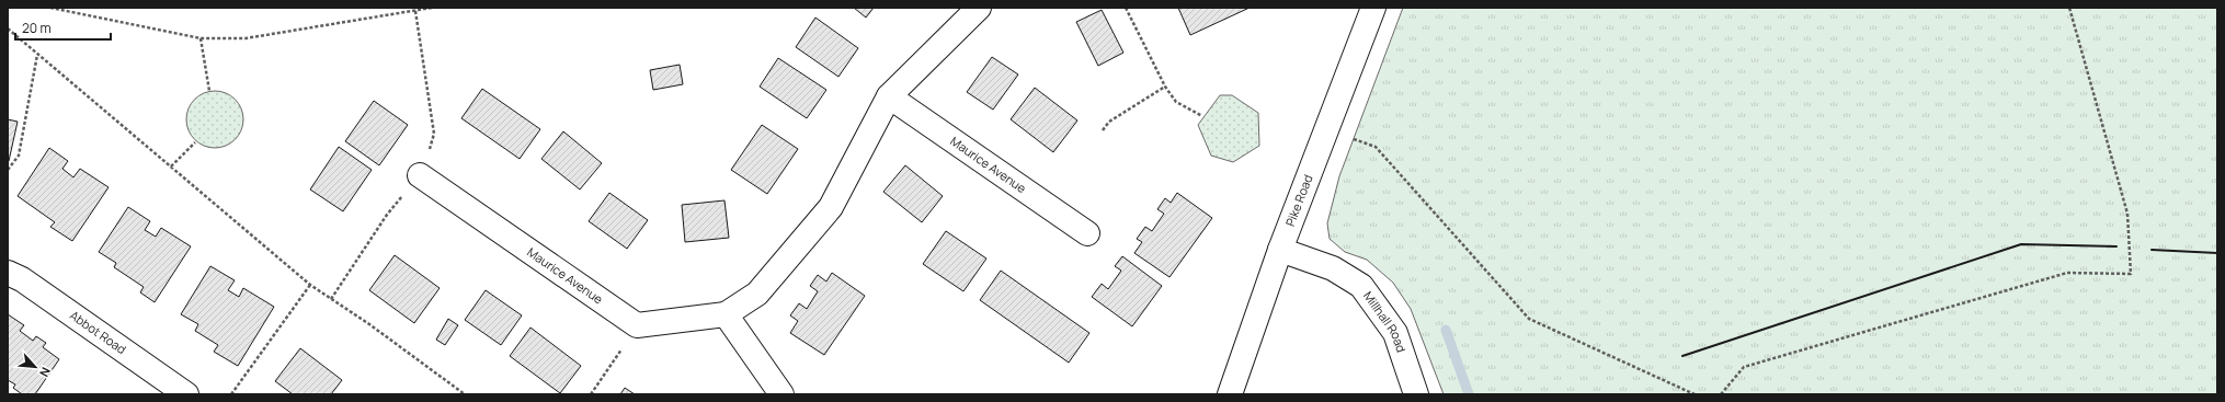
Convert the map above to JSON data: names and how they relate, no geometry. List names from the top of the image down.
{
  "streets": {
    "street": [
      "Maurice Avenue",
      "Pike Road",
      "Millhall Road",
      "Abbot Road"
    ]
  },
  "crossings": [
    ["Pike Road", "Millhall Road"]
  ],
  "scale_bar": "20 m",
  "north": "bottom right"
}
